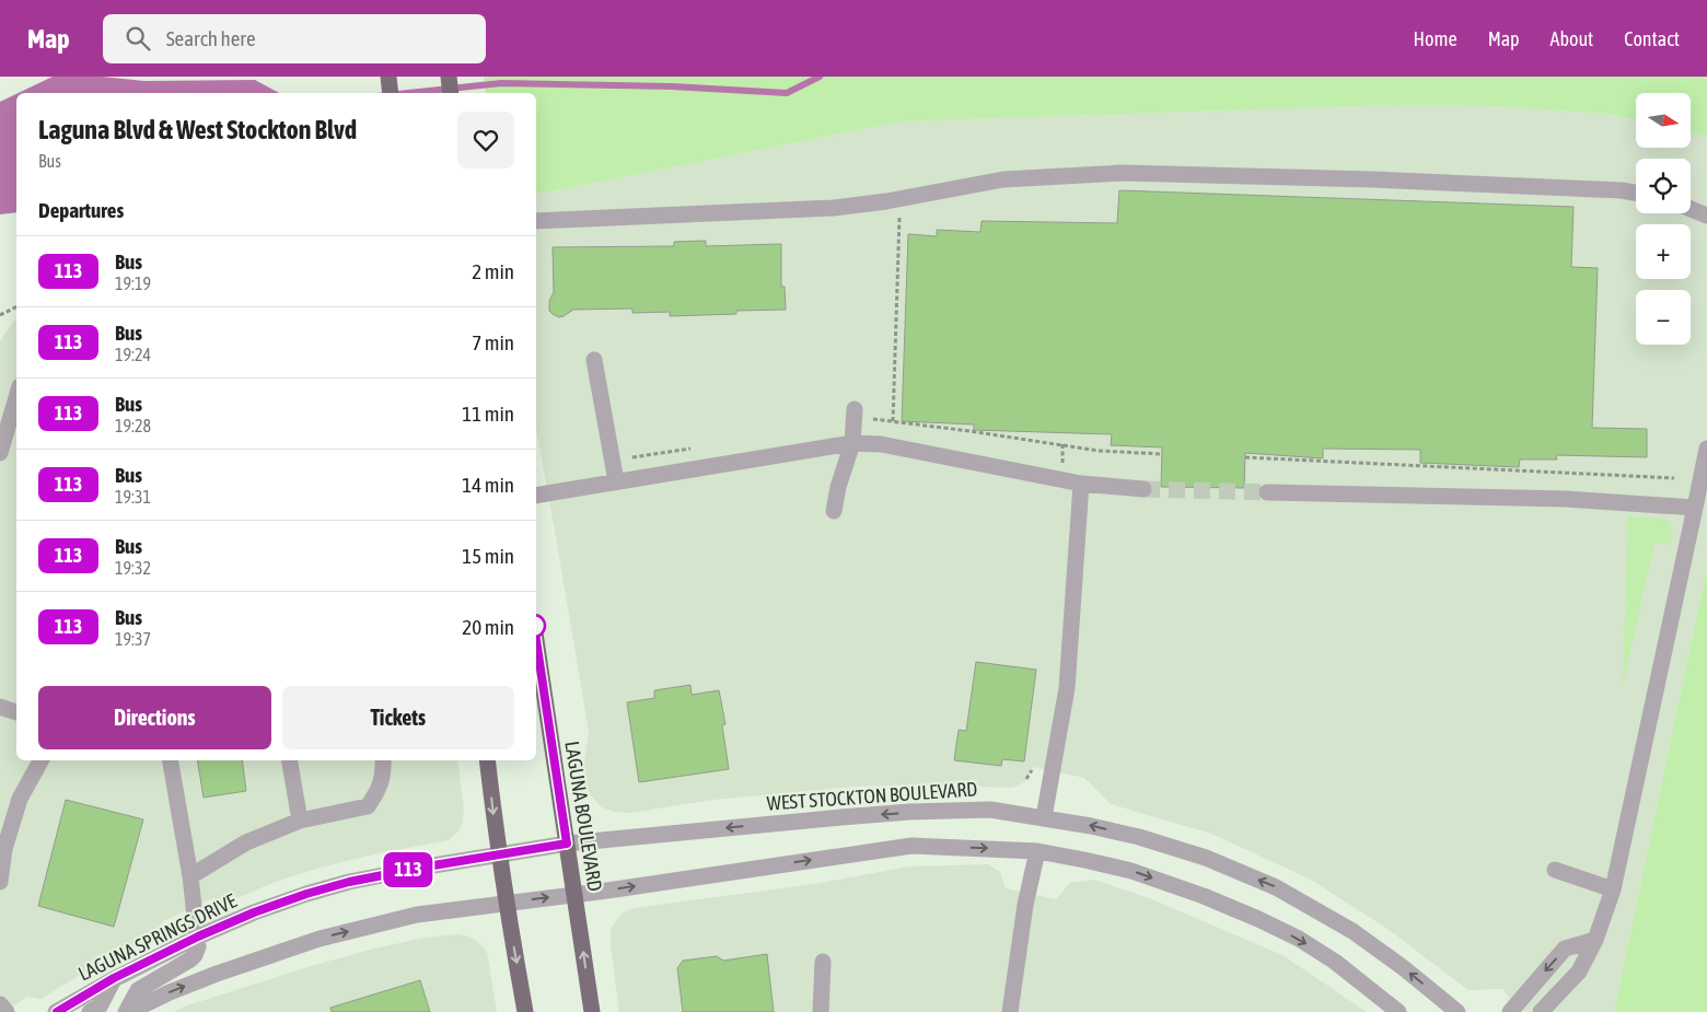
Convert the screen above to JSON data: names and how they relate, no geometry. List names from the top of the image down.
{
  "streets": {
    "main road": ["LAGUNA BOULEVARD"],
    "street": ["WEST STOCKTON BOULEVARD", "LAGUNA SPRINGS DRIVE"]
  },
  "crossings": [
    ["WEST STOCKTON BOULEVARD", "LAGUNA BOULEVARD"],
    ["WEST STOCKTON BOULEVARD", "LAGUNA SPRINGS DRIVE"],
    ["LAGUNA BOULEVARD", "LAGUNA SPRINGS DRIVE"]
  ],
  "lines": ["bus line 113"],
  "north": "right",
  "page": {
    "header": "Map",
    "search": "Search here",
    "nav": [
      "Home",
      "Map",
      "About",
      "Contact"
    ],
    "on_map": "113",
    "map_buttons": ["+", "−"],
    "heading": [
      ["Laguna Blvd & West Stockton Blvd", "Bus"],
      "Departures"
    ],
    "list": [
      {
        "mark": "113",
        "name": "Bus",
        "note": "19:19",
        "value": "2 min"
      },
      {
        "mark": "113",
        "name": "Bus",
        "note": "19:24",
        "value": "7 min"
      },
      {
        "mark": "113",
        "name": "Bus",
        "note": "19:28",
        "value": "11 min"
      },
      {
        "mark": "113",
        "name": "Bus",
        "note": "19:31",
        "value": "14 min"
      },
      {
        "mark": "113",
        "name": "Bus",
        "note": "19:32",
        "value": "15 min"
      },
      {
        "mark": "113",
        "name": "Bus",
        "note": "19:37",
        "value": "20 min"
      }
    ],
    "buttons": ["Directions", "Tickets"]
  }
}
